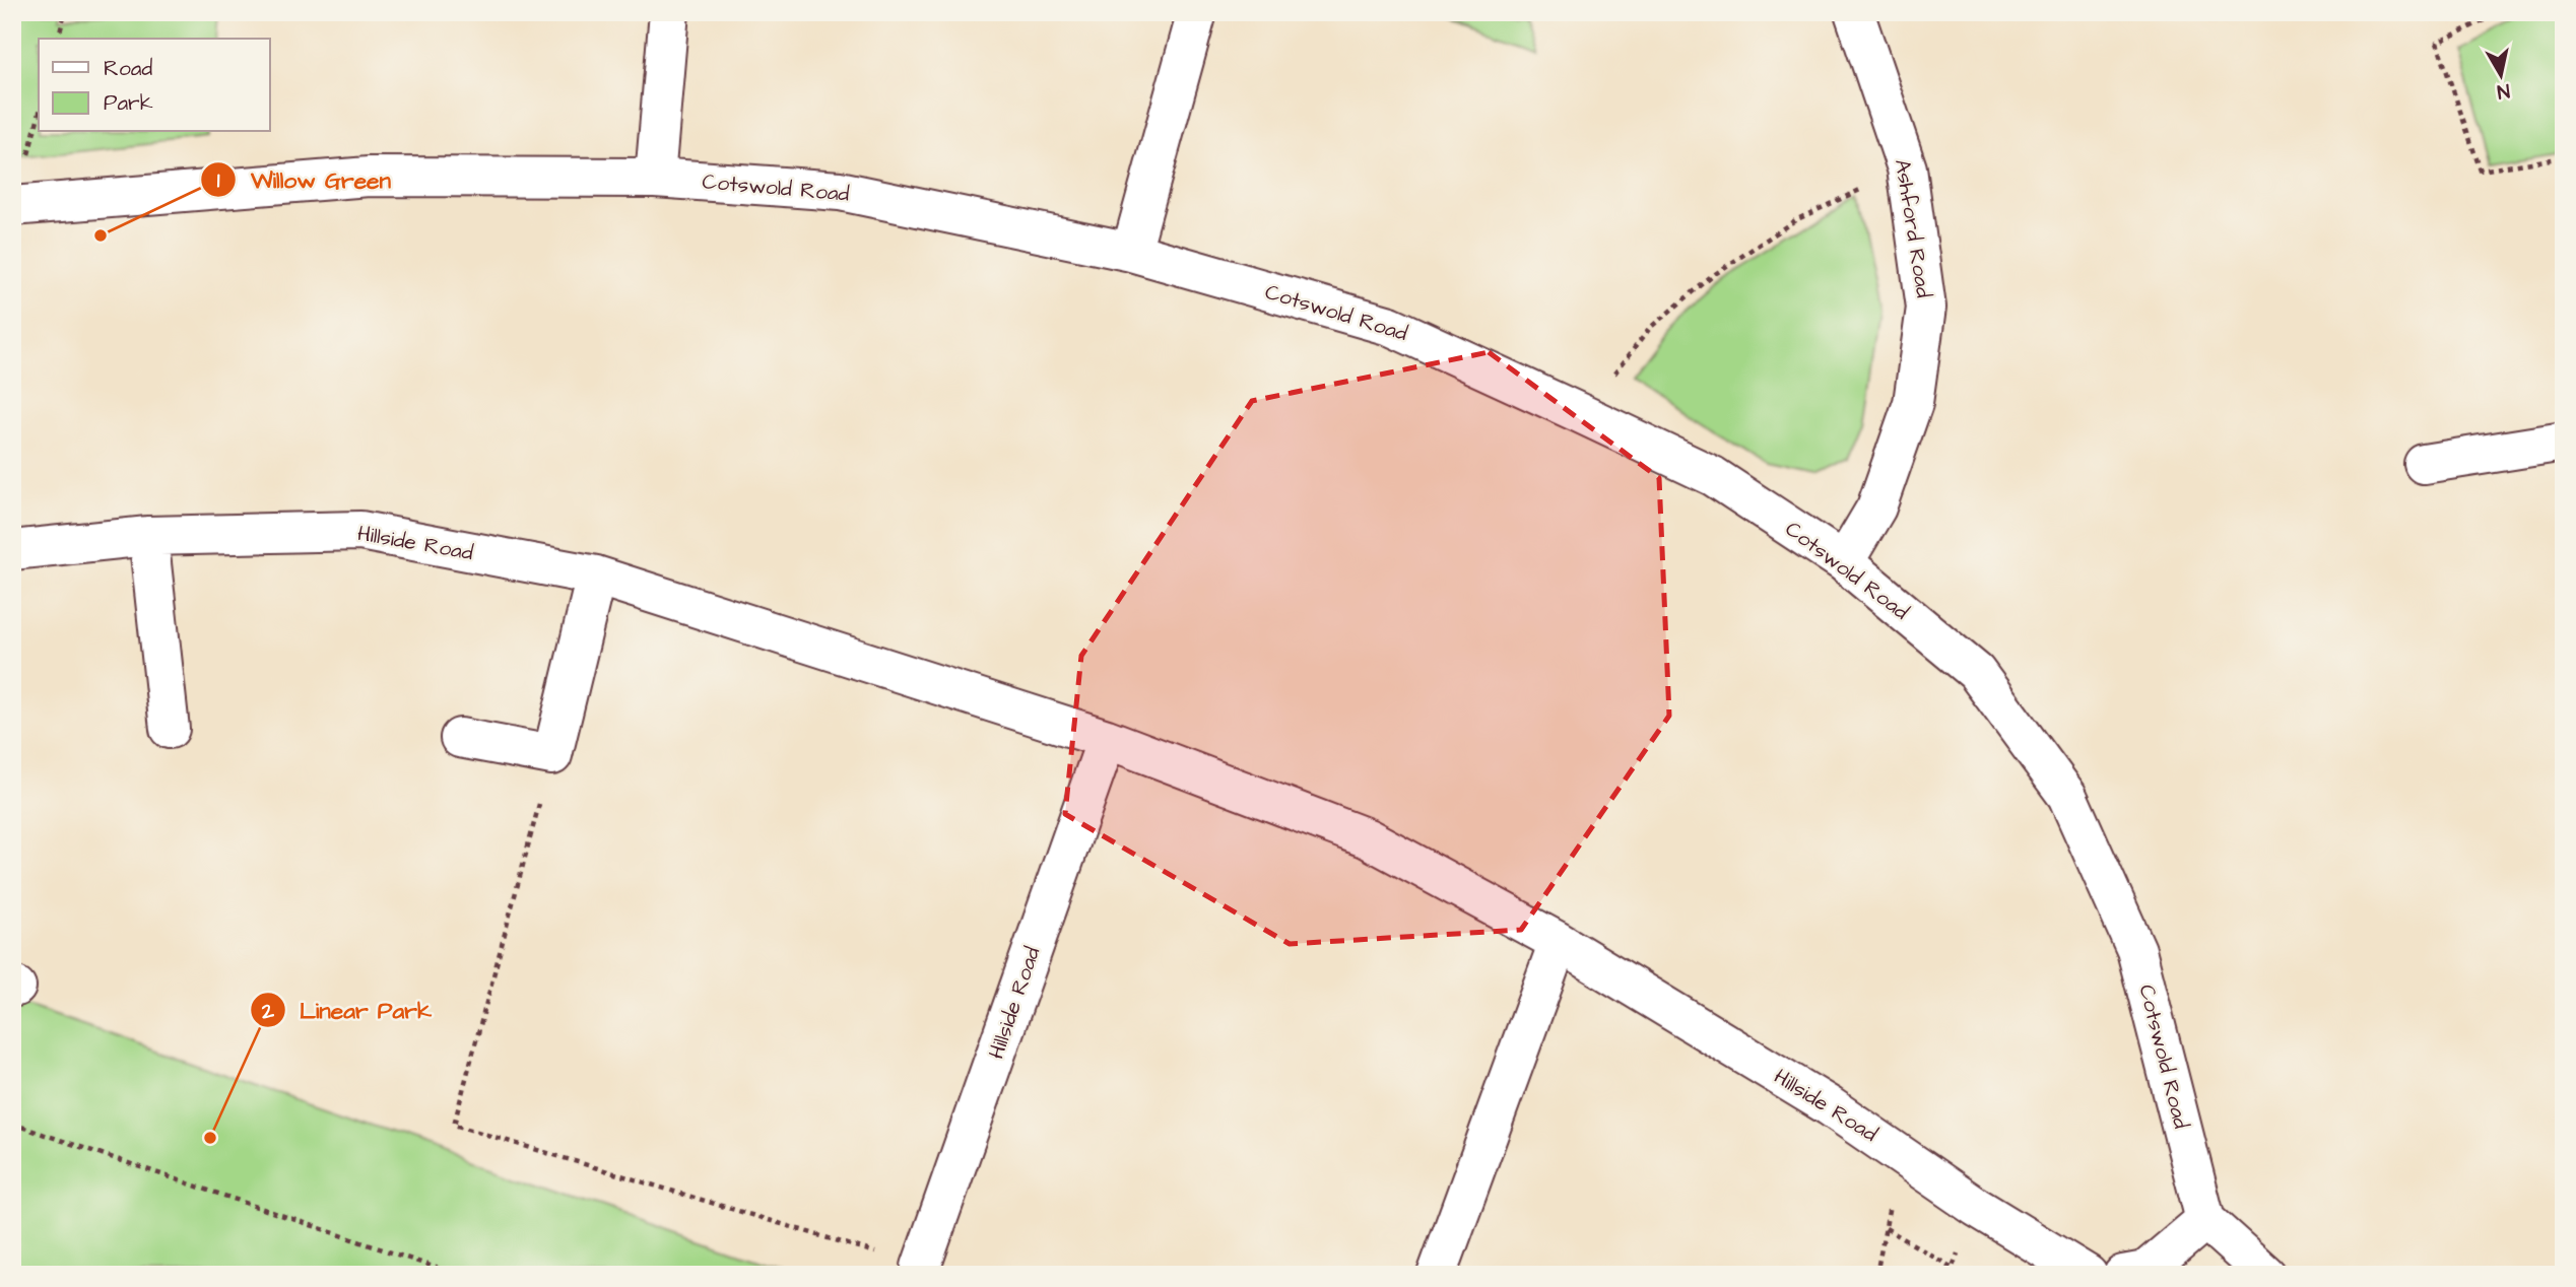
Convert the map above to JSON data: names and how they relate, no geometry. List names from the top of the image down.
{
  "streets": {
    "street": ["Cotswold Road", "Ashford Road", "Hillside Road"]
  },
  "crossings": [
    ["Cotswold Road", "Ashford Road"]
  ],
  "places": ["Willow Green", "Linear Park"],
  "legend": ["Road", "Park"],
  "north": "bottom"
}
